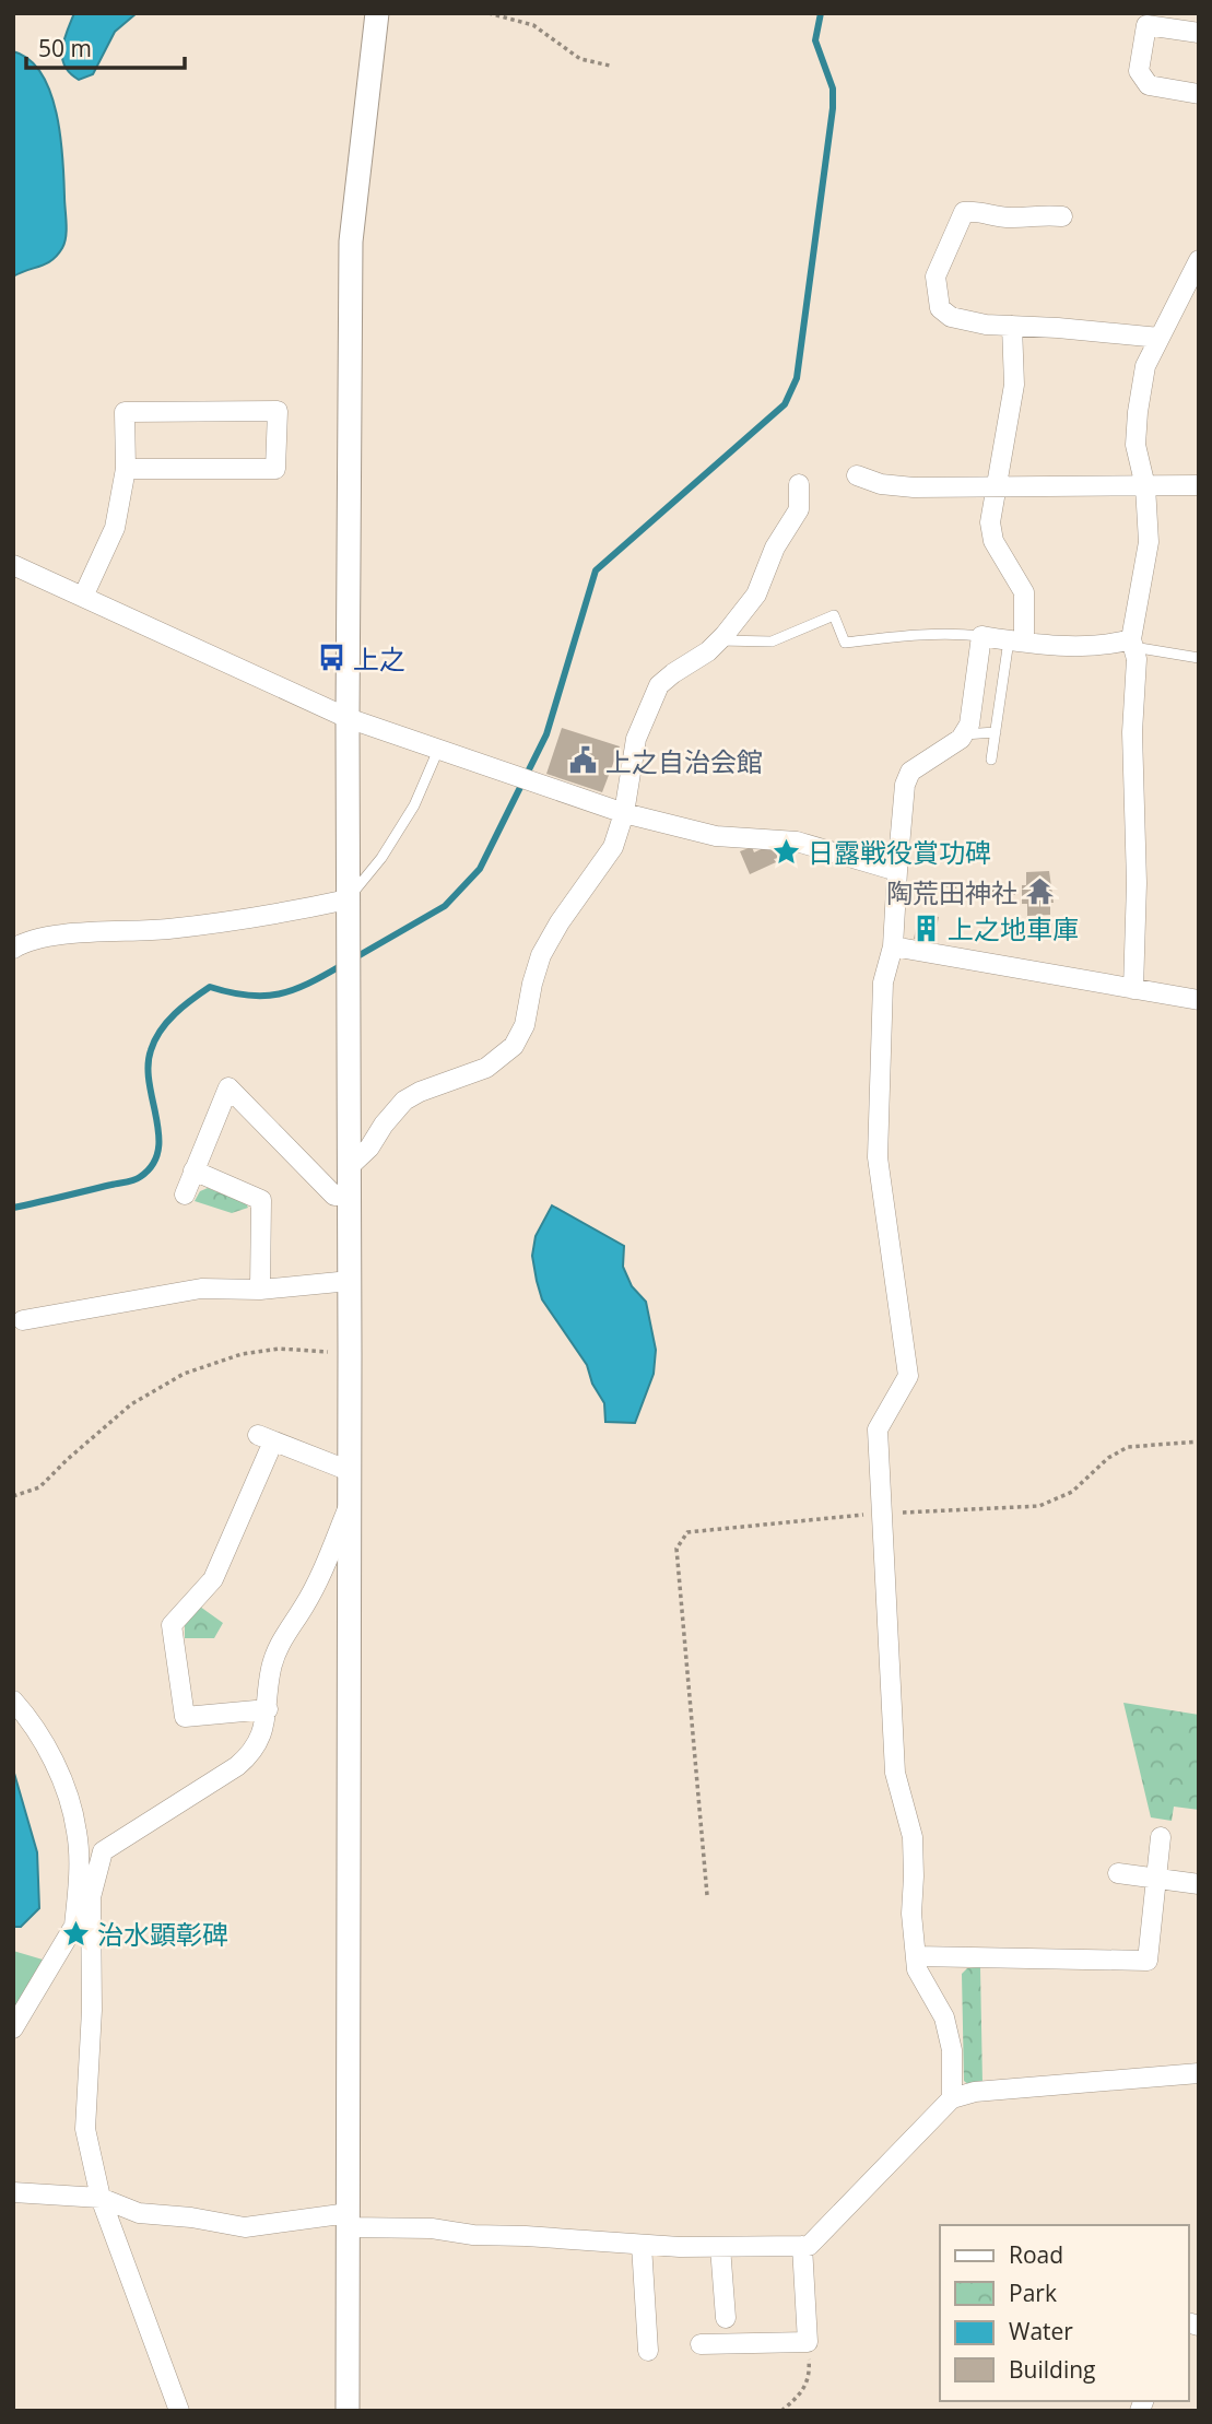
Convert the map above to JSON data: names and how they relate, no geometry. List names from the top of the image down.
{
  "places": {
    "bus stop": ["上之"],
    "public building": ["上之自治会館"],
    "place": ["日露戦役賞功碑", "治水顕彰碑"],
    "temple": ["陶荒田神社"],
    "building": ["上之地車庫"]
  },
  "legend": [
    "Road",
    "Park",
    "Water",
    "Building"
  ],
  "scale_bar": "50 m"
}
